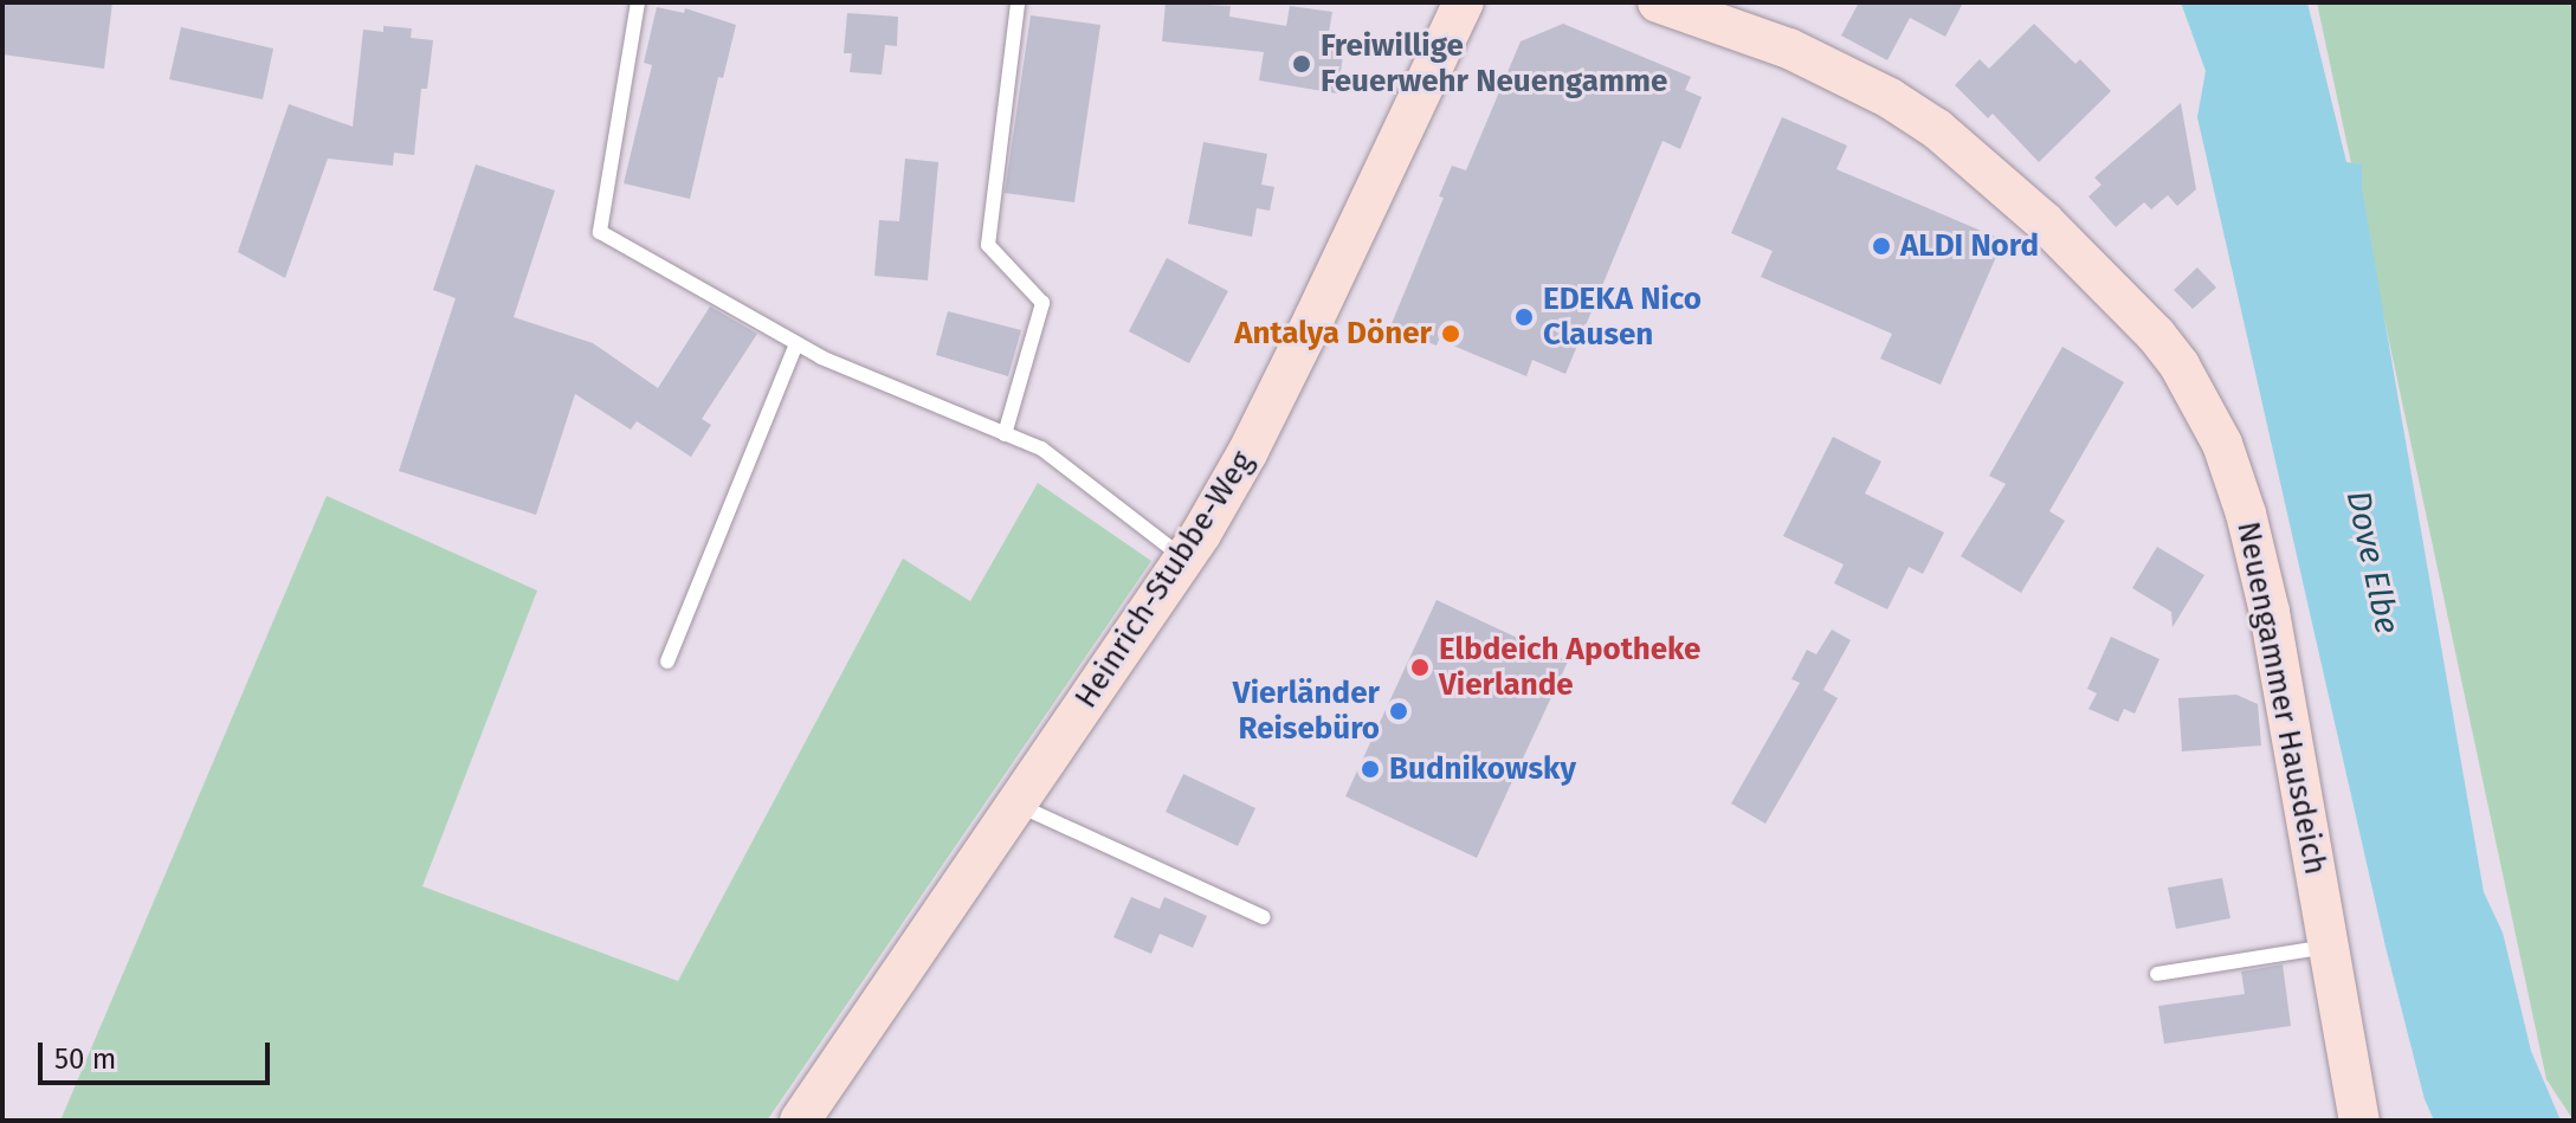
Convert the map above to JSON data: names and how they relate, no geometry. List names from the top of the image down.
{
  "streets": {
    "street": ["Heinrich-Stubbe-Weg", "Neuengammer Hausdeich"]
  },
  "water": ["Dove Elbe"],
  "places": [
    "Freiwillige Feuerwehr Neuengamme",
    "ALDI Nord",
    "EDEKA Nico Clausen",
    "Antalya Döner",
    "Elbdeich Apotheke Vierlande",
    "Vierländer Reisebüro",
    "Budnikowsky"
  ],
  "scale_bar": "50 m"
}
